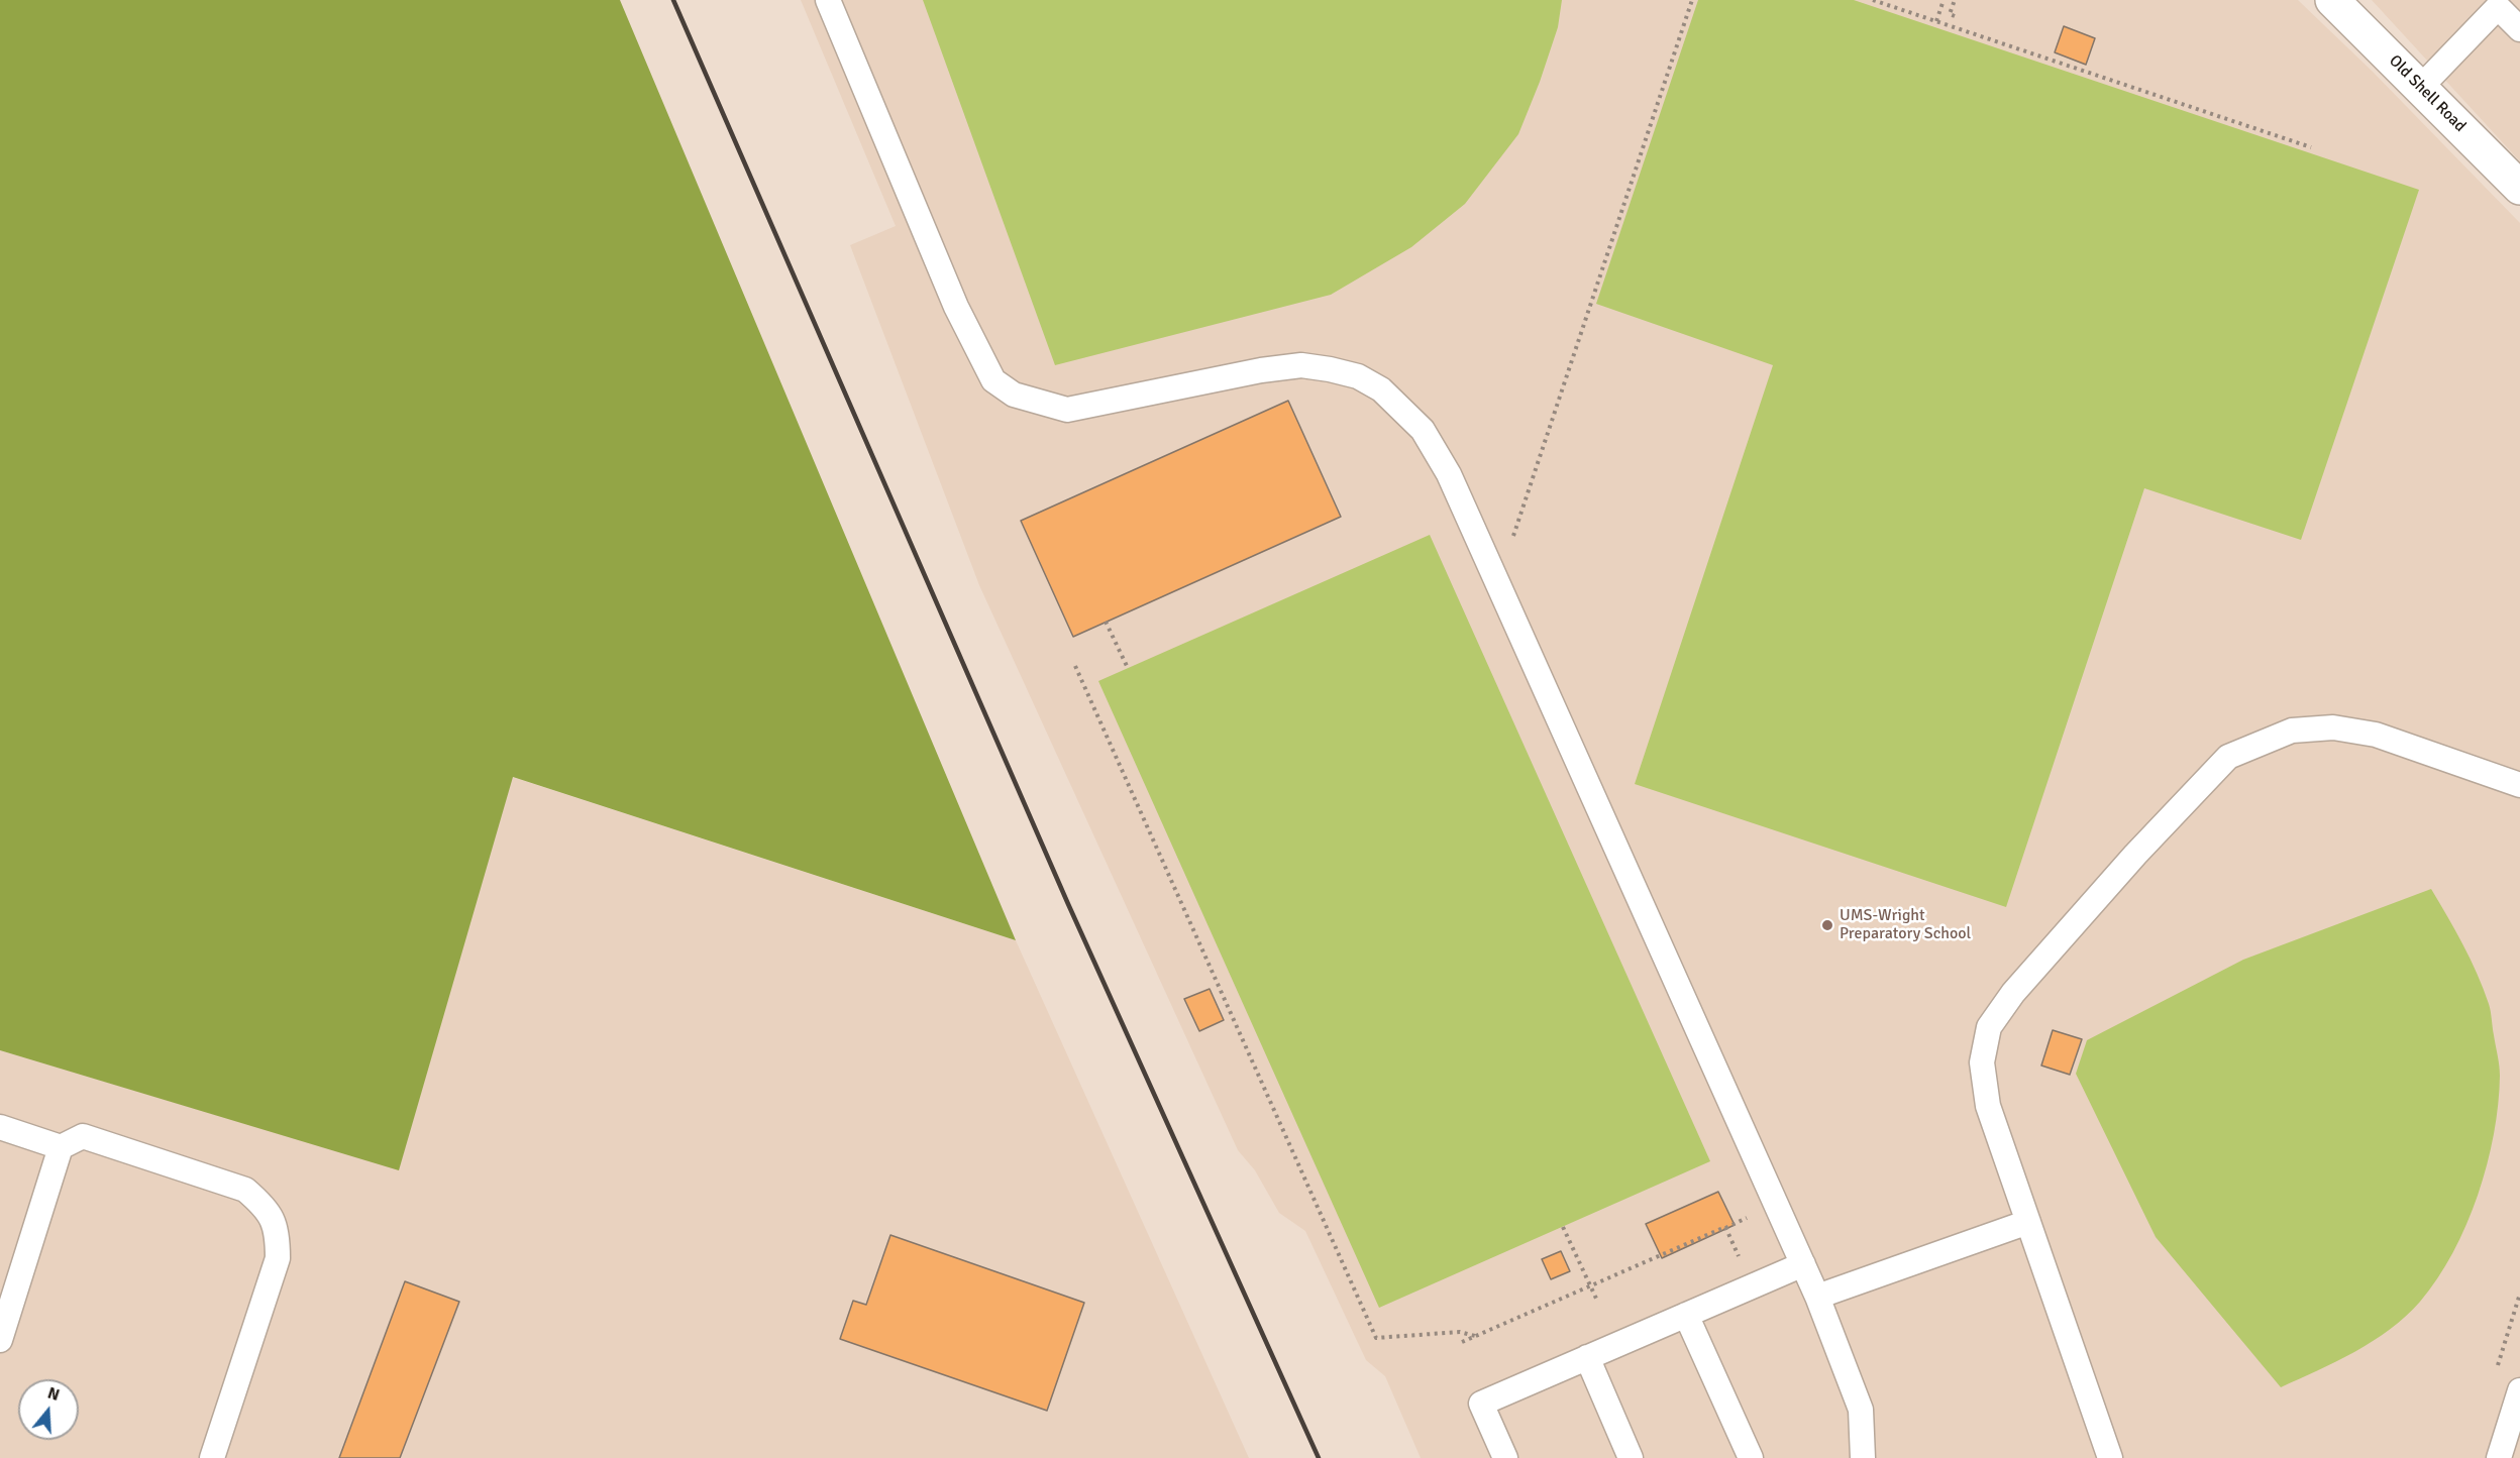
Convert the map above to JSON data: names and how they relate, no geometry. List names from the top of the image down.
{
  "streets": {
    "street": ["Old Shell Road"]
  },
  "places": ["UMS-Wright Preparatory School"],
  "north": "top"
}
